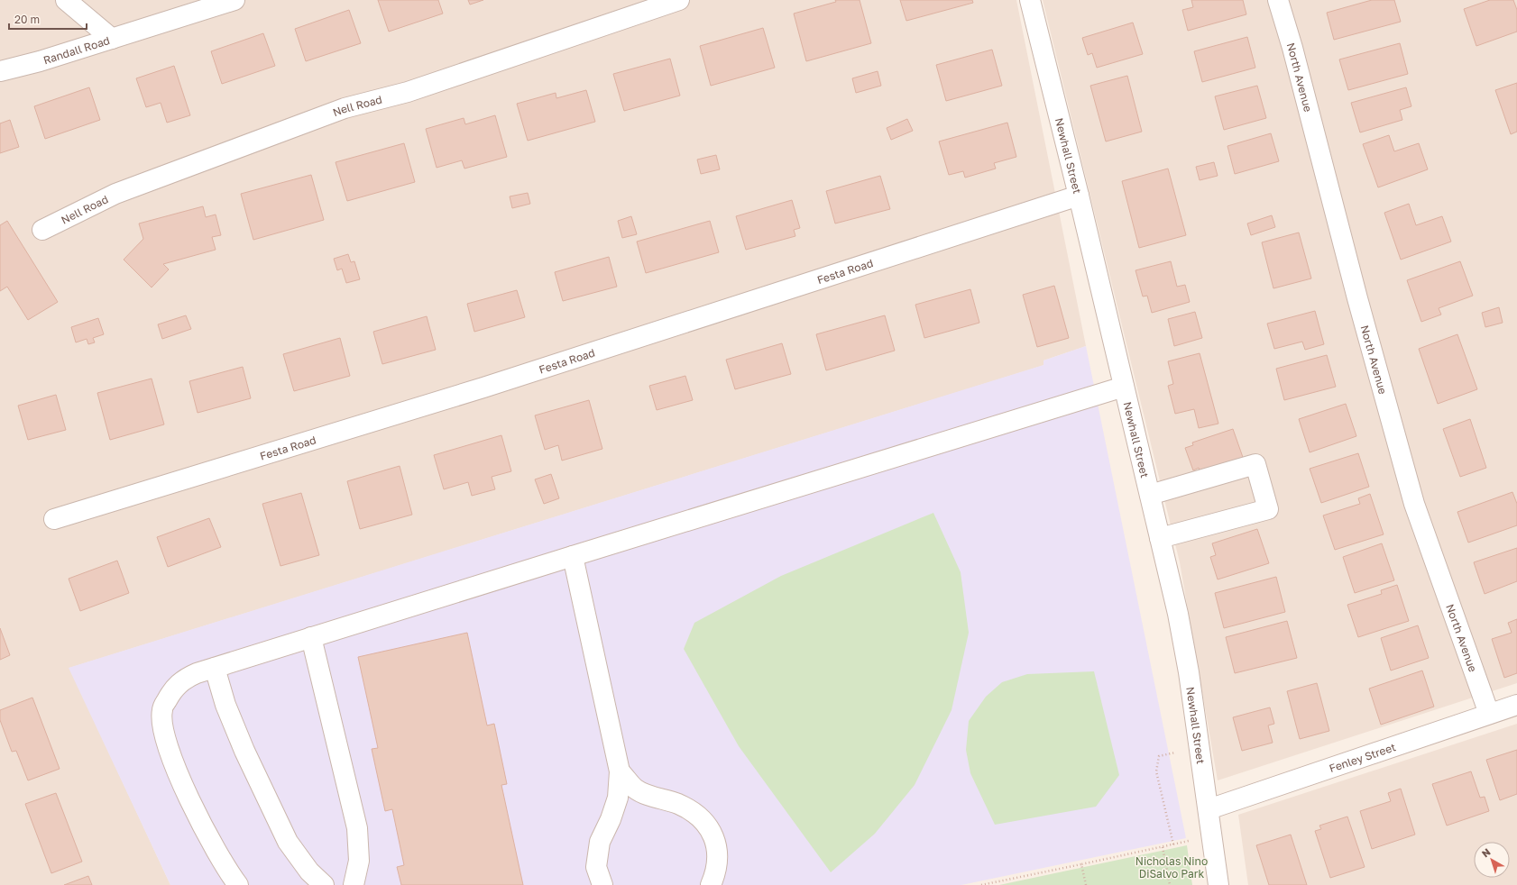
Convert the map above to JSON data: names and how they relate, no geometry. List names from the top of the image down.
{
  "streets": {
    "street": [
      "Randall Road",
      "North Avenue",
      "Nell Road",
      "Newhall Street",
      "Festa Road",
      "Fenley Street"
    ]
  },
  "crossings": [
    ["North Avenue", "Fenley Street"],
    ["Newhall Street", "Festa Road"],
    ["Newhall Street", "Fenley Street"]
  ],
  "parks": ["Nicholas Nino DiSalvo Park"],
  "scale_bar": "20 m",
  "north": "top left"
}
